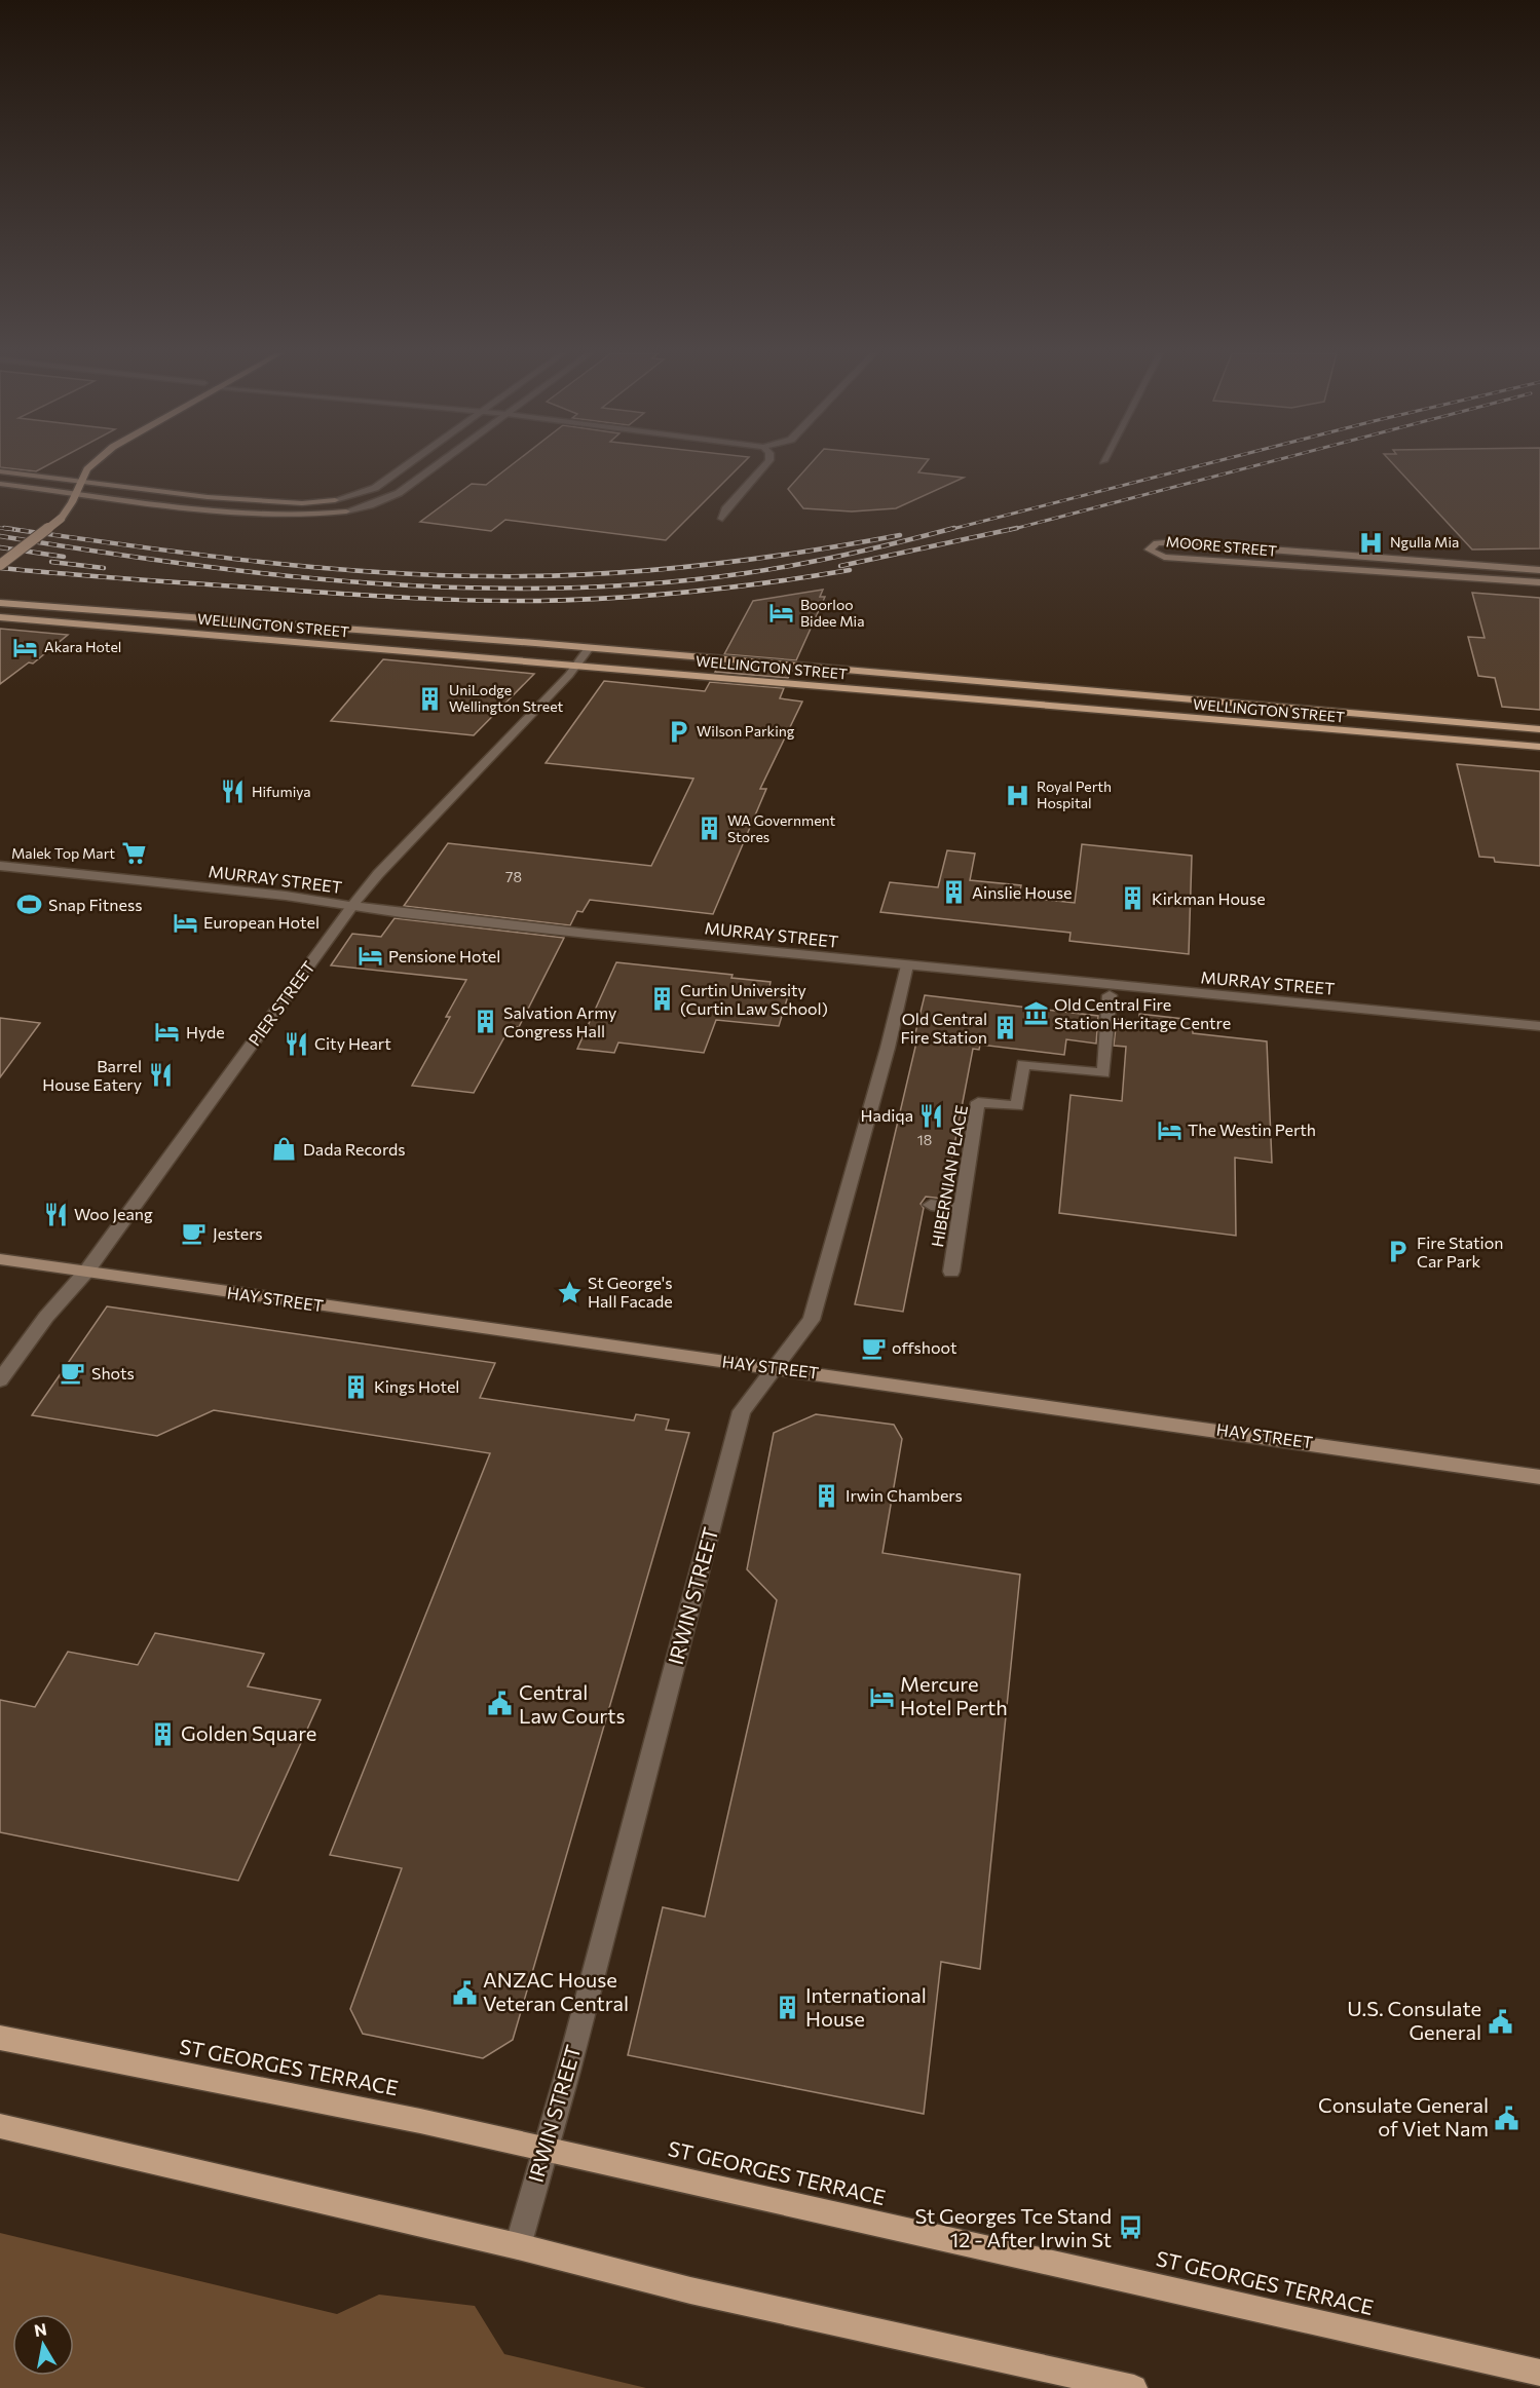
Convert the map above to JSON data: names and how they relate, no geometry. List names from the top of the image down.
{
  "streets": {
    "main road": [
      "MOORE STREET",
      "WELLINGTON STREET",
      "HAY STREET",
      "ST GEORGES TERRACE"
    ],
    "street": [
      "MURRAY STREET",
      "PIER STREET",
      "HIBERNIAN PLACE",
      "IRWIN STREET"
    ]
  },
  "crossings": [
    ["WELLINGTON STREET", "PIER STREET"],
    ["MURRAY STREET", "PIER STREET"],
    ["MURRAY STREET", "IRWIN STREET"],
    ["PIER STREET", "HAY STREET"],
    ["HAY STREET", "IRWIN STREET"],
    ["IRWIN STREET", "ST GEORGES TERRACE"]
  ],
  "places": {
    "hospital": ["Ngulla Mia", "Royal Perth Hospital"],
    "hotel": [
      "Boorloo Bidee Mia",
      "Akara Hotel",
      "European Hotel",
      "Pensione Hotel",
      "Hyde",
      "The Westin Perth",
      "Mercure Hotel Perth"
    ],
    "building": [
      "UniLodge Wellington Street",
      "WA Government Stores",
      "Ainslie House",
      "Kirkman House",
      "Curtin University (Curtin Law School)",
      "Salvation Army Congress Hall",
      "Old Central Fire Station",
      "Kings Hotel",
      "Irwin Chambers",
      "Golden Square",
      "International House"
    ],
    "parking": ["Wilson Parking", "Fire Station Car Park"],
    "restaurant": [
      "Hifumiya",
      "City Heart",
      "Barrel House Eatery",
      "Hadiqa",
      "Woo Jeang"
    ],
    "supermarket": ["Malek Top Mart"],
    "sports": ["Snap Fitness"],
    "museum": ["Old Central Fire Station Heritage Centre"],
    "shop": ["Dada Records"],
    "cafe": ["Jesters", "offshoot", "Shots"],
    "place": ["St George's Hall Facade"],
    "public building": [
      "Central Law Courts",
      "ANZAC House Veteran Central",
      "U.S. Consulate General",
      "Consulate General of Viet Nam"
    ],
    "bus stop": ["St Georges Tce Stand 12 - After Irwin St"]
  },
  "house_numbers": ["78", "18"],
  "north": "top"
}
